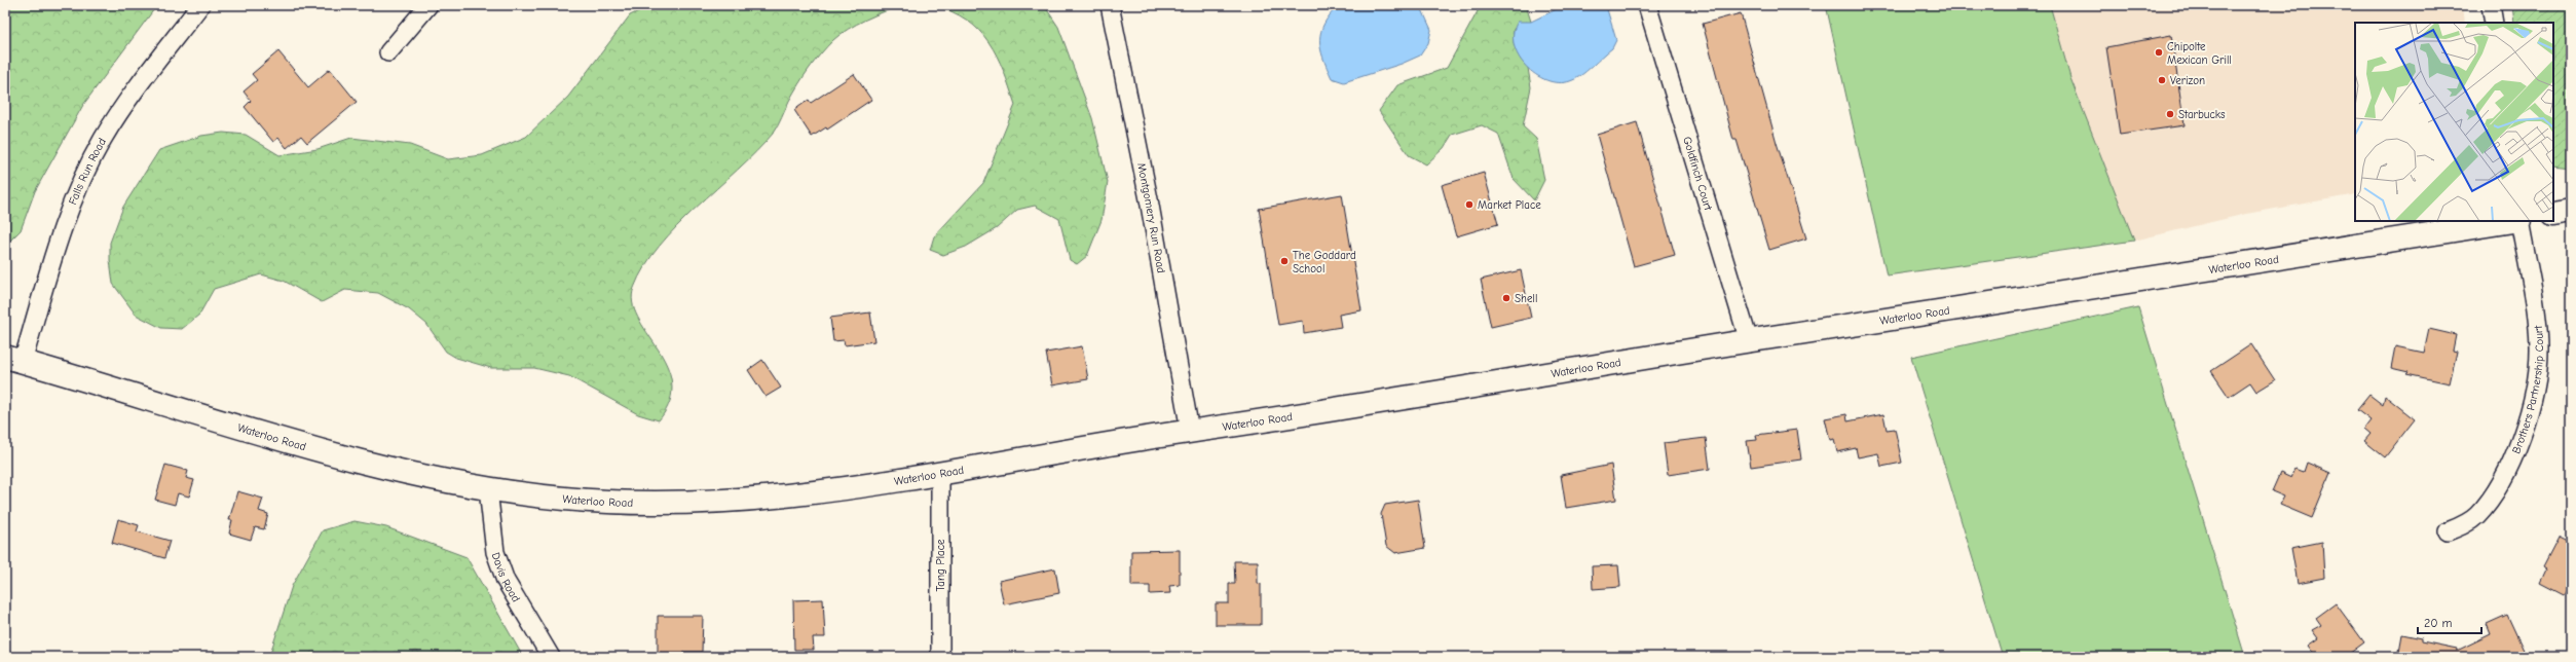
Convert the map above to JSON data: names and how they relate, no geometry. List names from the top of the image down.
{
  "streets": {
    "main road": ["Waterloo Road"],
    "street": [
      "Falls Run Road",
      "Goldfinch Court",
      "Montgomery Run Road",
      "Brothers Partnership Court",
      "Tang Place",
      "Davis Road"
    ]
  },
  "crossings": [
    ["Falls Run Road", "Waterloo Road"],
    ["Goldfinch Court", "Waterloo Road"],
    ["Montgomery Run Road", "Waterloo Road"],
    ["Waterloo Road", "Tang Place"],
    ["Waterloo Road", "Davis Road"]
  ],
  "places": [
    "Chipolte Mexican Grill",
    "Verizon",
    "Starbucks",
    "Market Place",
    "The Goddard School",
    "Shell"
  ],
  "scale_bar": "20 m"
}
